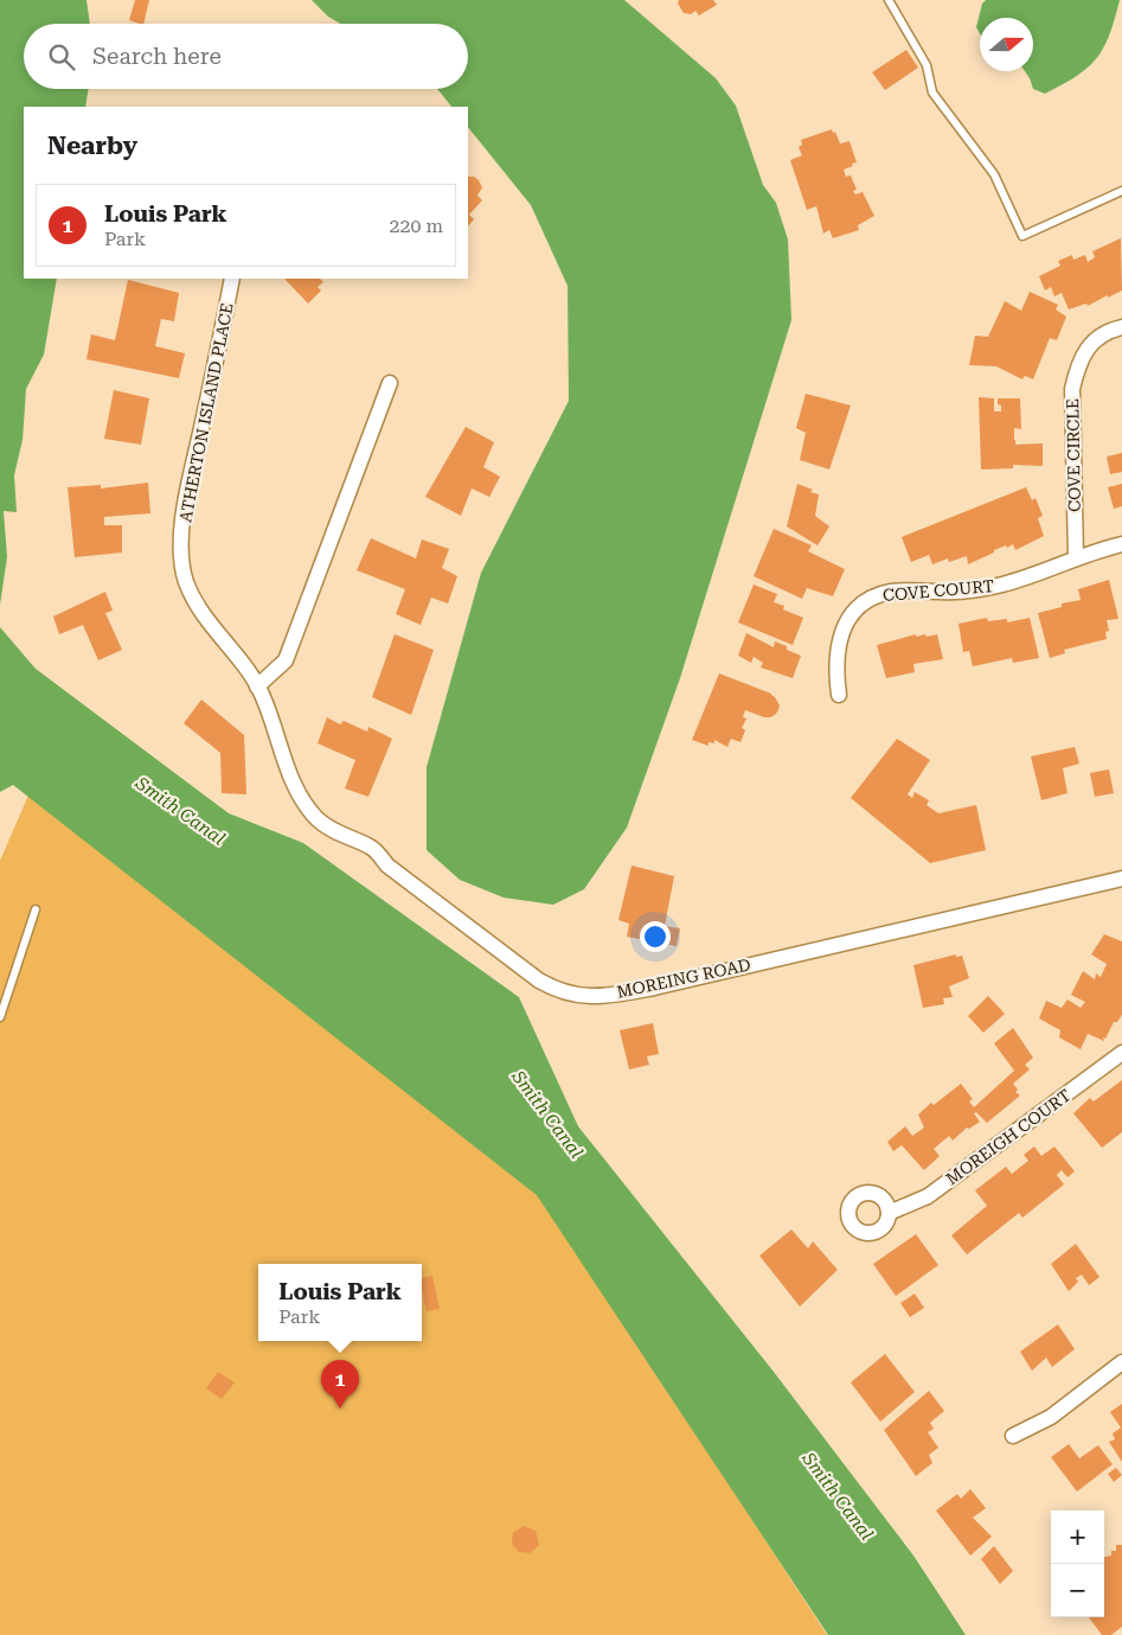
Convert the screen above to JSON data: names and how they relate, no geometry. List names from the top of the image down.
{
  "streets": {
    "street": [
      "ATHERTON ISLAND PLACE",
      "COVE CIRCLE",
      "COVE COURT",
      "MOREING ROAD",
      "MOREIGH COURT"
    ]
  },
  "crossings": [
    ["ATHERTON ISLAND PLACE", "MOREING ROAD"],
    ["COVE CIRCLE", "COVE COURT"]
  ],
  "water": ["Smith Canal"],
  "north": "right",
  "page": {
    "search": "Search here",
    "heading": "Nearby",
    "list": [
      {
        "mark": "1",
        "name": "Louis Park",
        "note": "Park",
        "value": "220 m"
      }
    ],
    "popup": ["Louis Park", "Park"],
    "pins": "1",
    "map_buttons": ["+", "−"]
  }
}
